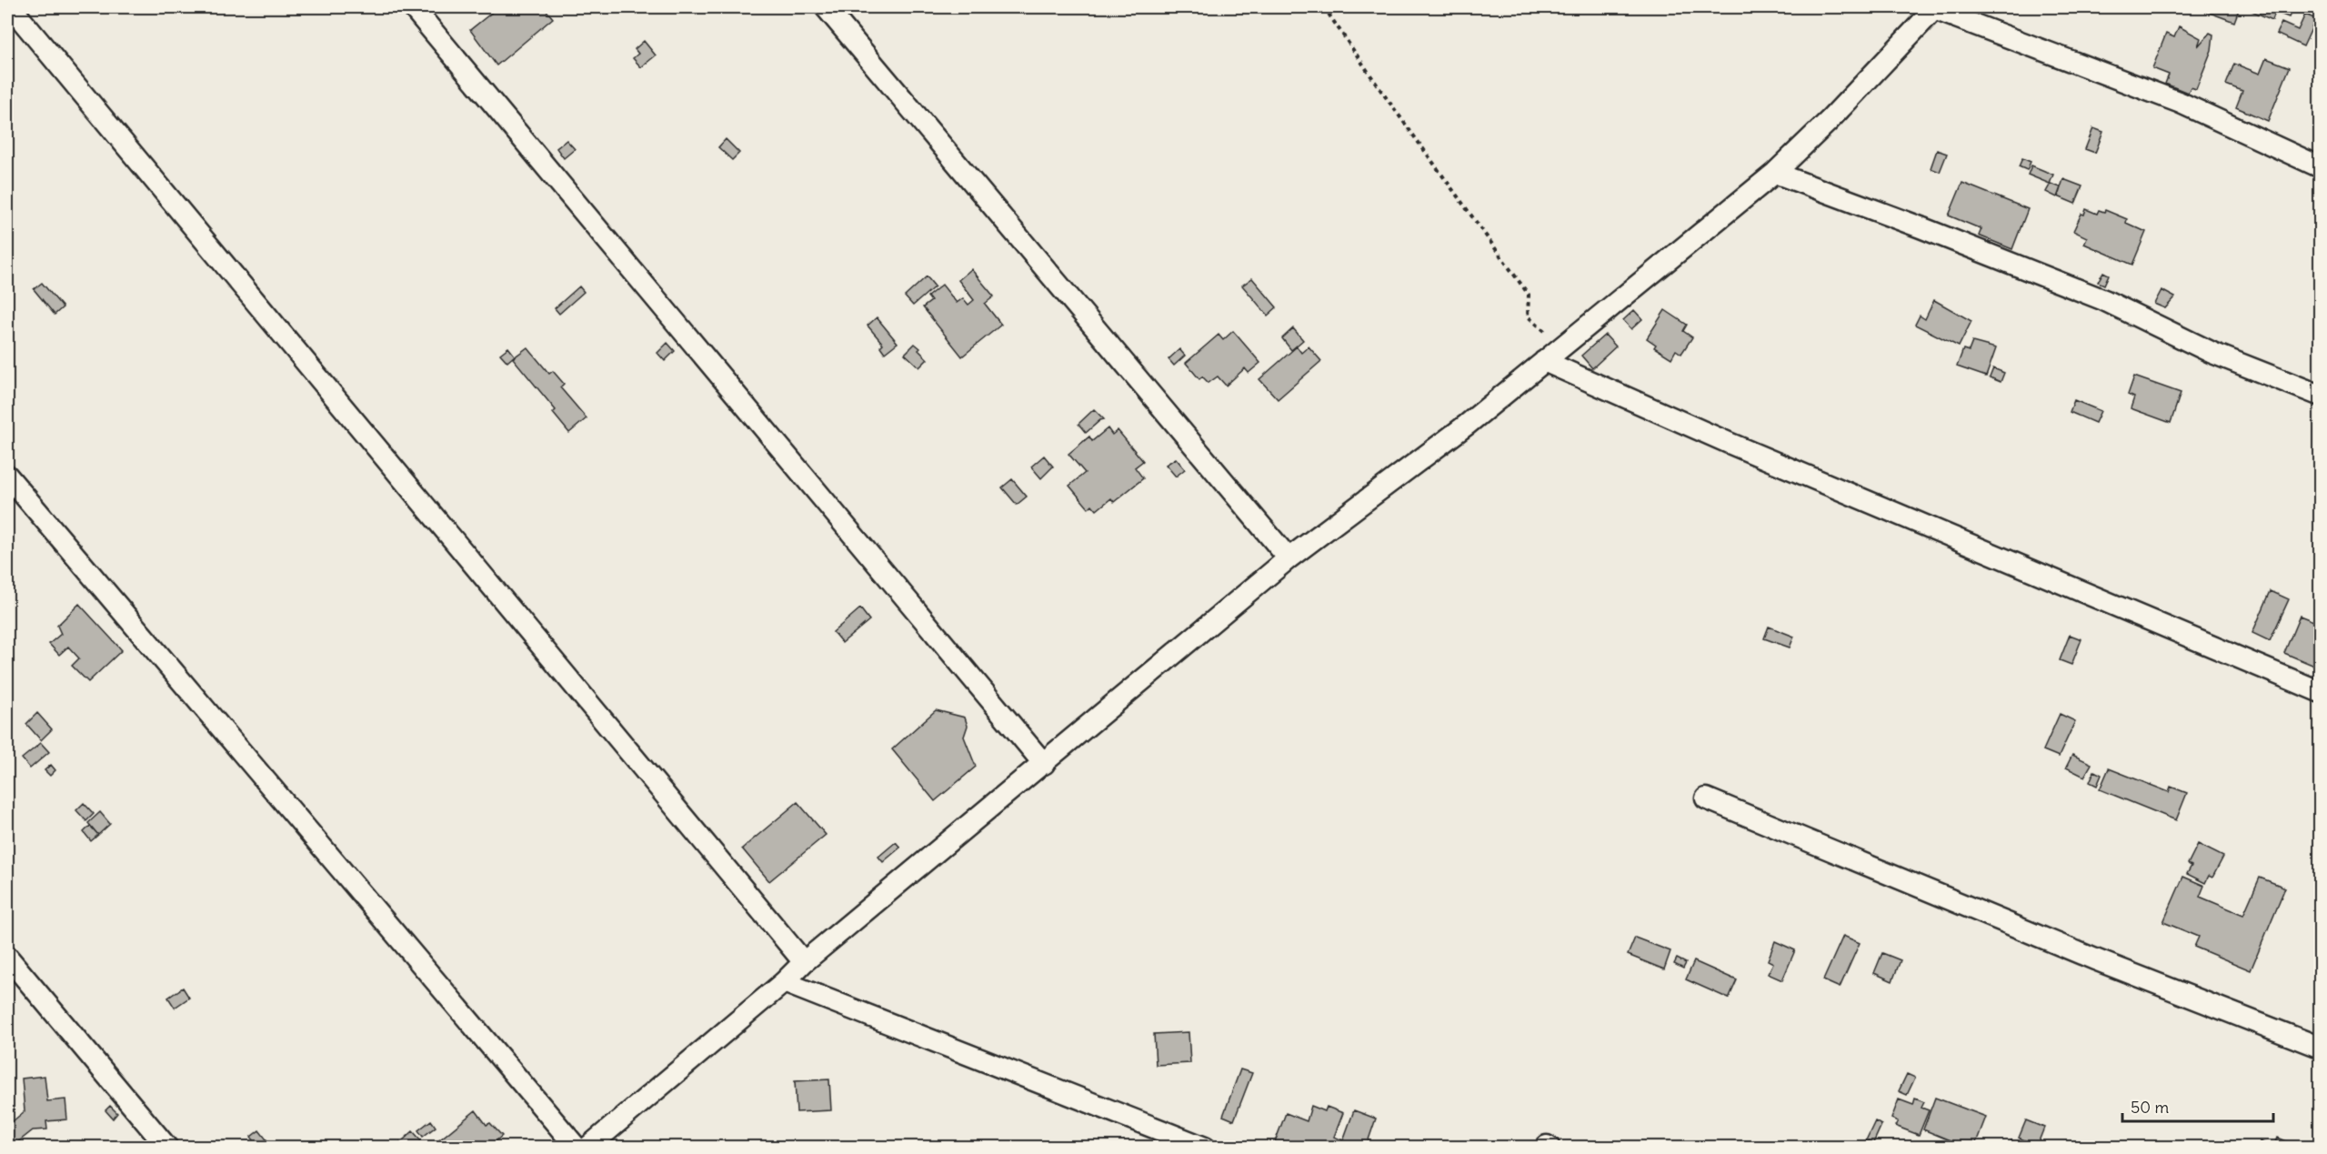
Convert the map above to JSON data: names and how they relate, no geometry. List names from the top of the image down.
{
  "scale_bar": "50 m"
}
